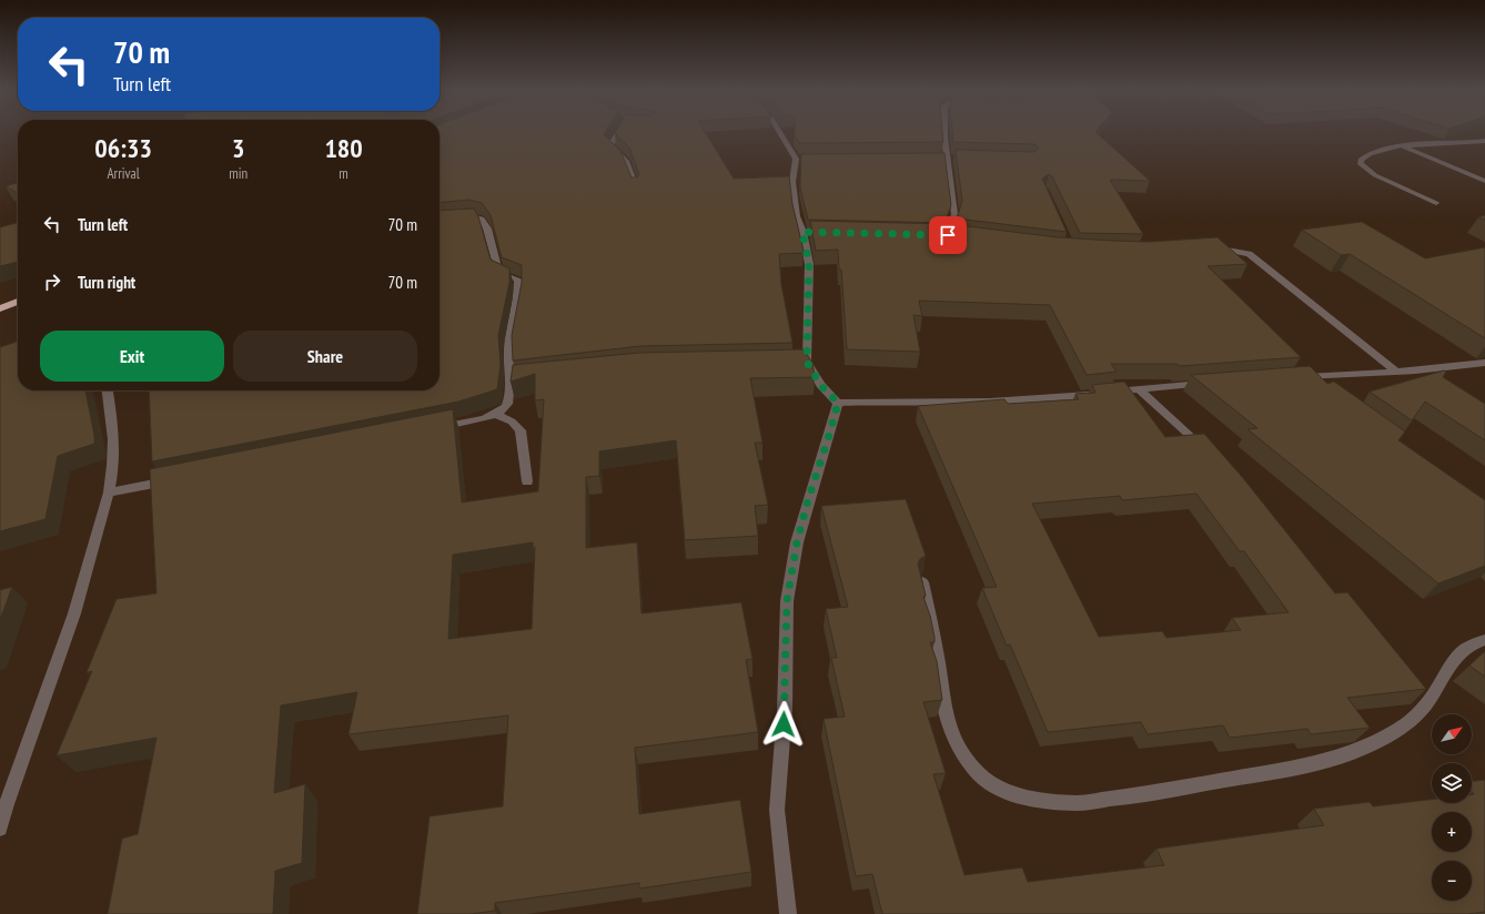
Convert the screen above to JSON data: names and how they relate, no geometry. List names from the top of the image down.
{
  "north": "top right",
  "page": {
    "turn": ["70 m", "Turn left"],
    "eta": [
      "06:33",
      "Arrival",
      "3",
      "min",
      "180",
      "m"
    ],
    "list": [
      {
        "name": "Turn left",
        "value": "70 m"
      },
      {
        "name": "Turn right",
        "value": "70 m"
      }
    ],
    "buttons": ["Exit", "Share"],
    "map_buttons": ["+", "−"]
  }
}
